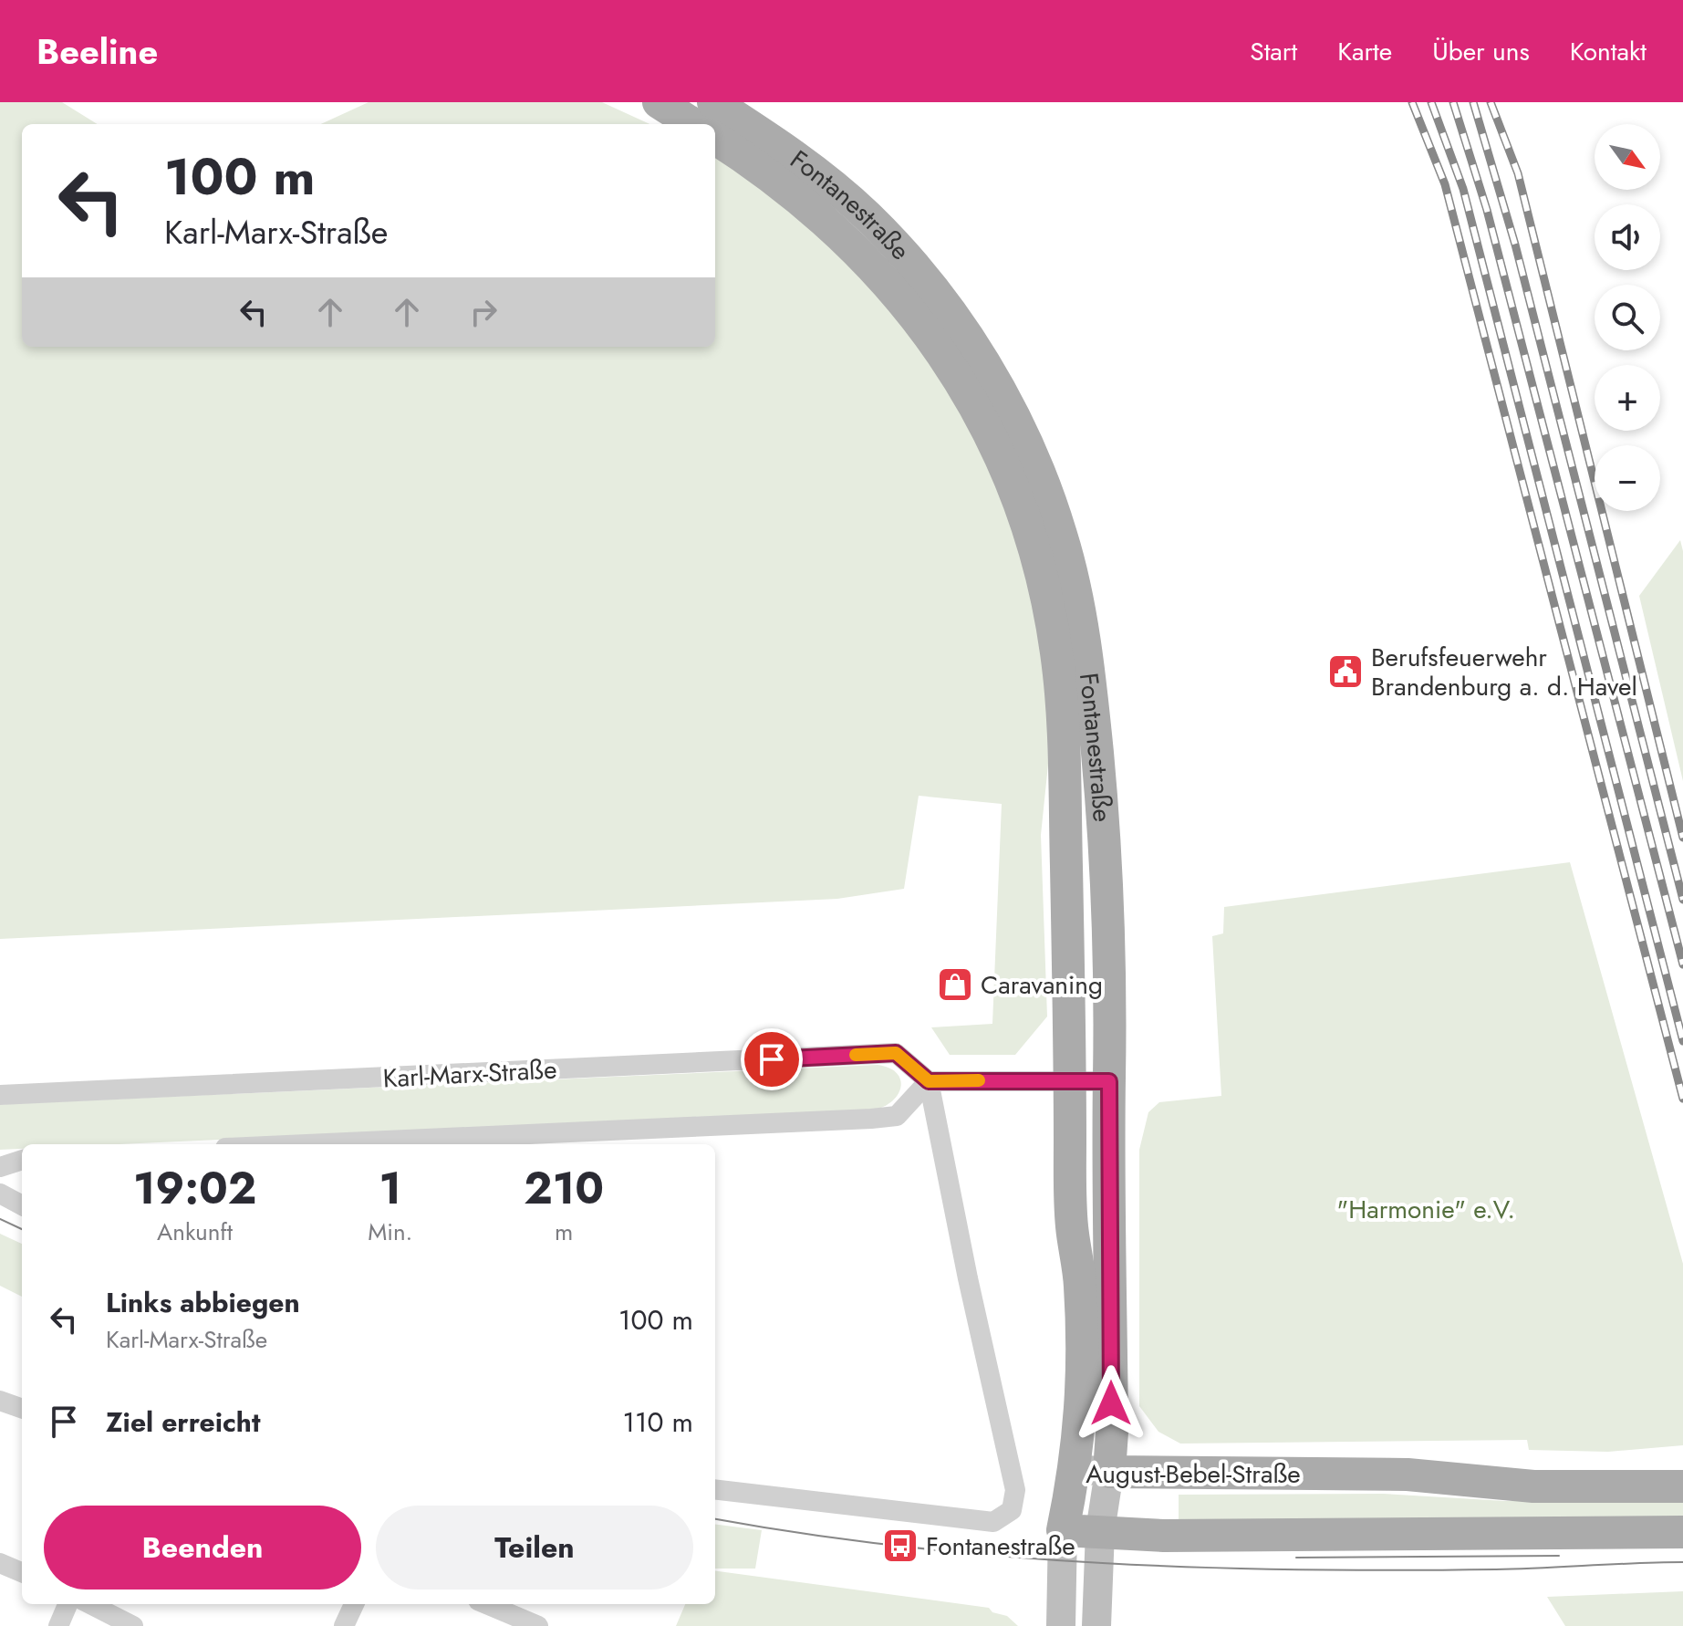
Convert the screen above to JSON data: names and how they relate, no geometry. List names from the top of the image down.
{
  "streets": {
    "main road": ["Fontanestraße", "August-Bebel-Straße"],
    "street": ["Karl-Marx-Straße"]
  },
  "crossings": [
    ["Fontanestraße", "August-Bebel-Straße"]
  ],
  "parks": ["\"Harmonie\" e.V."],
  "places": {
    "public building": ["Berufsfeuerwehr Brandenburg a. d. Havel"],
    "shop": ["Caravaning"],
    "bus stop": ["Fontanestraße"]
  },
  "north": "bottom right",
  "page": {
    "header": "Beeline",
    "nav": [
      "Start",
      "Karte",
      "Über uns",
      "Kontakt"
    ],
    "map_buttons": ["+", "−"],
    "turn": ["100 m", "Karl-Marx-Straße"],
    "eta": [
      "19:02",
      "Ankunft",
      "1",
      "Min.",
      "210",
      "m"
    ],
    "list": [
      {
        "name": "Links abbiegen",
        "note": "Karl-Marx-Straße",
        "value": "100 m"
      },
      {
        "name": "Ziel erreicht",
        "value": "110 m"
      }
    ],
    "buttons": ["Beenden", "Teilen"]
  }
}
